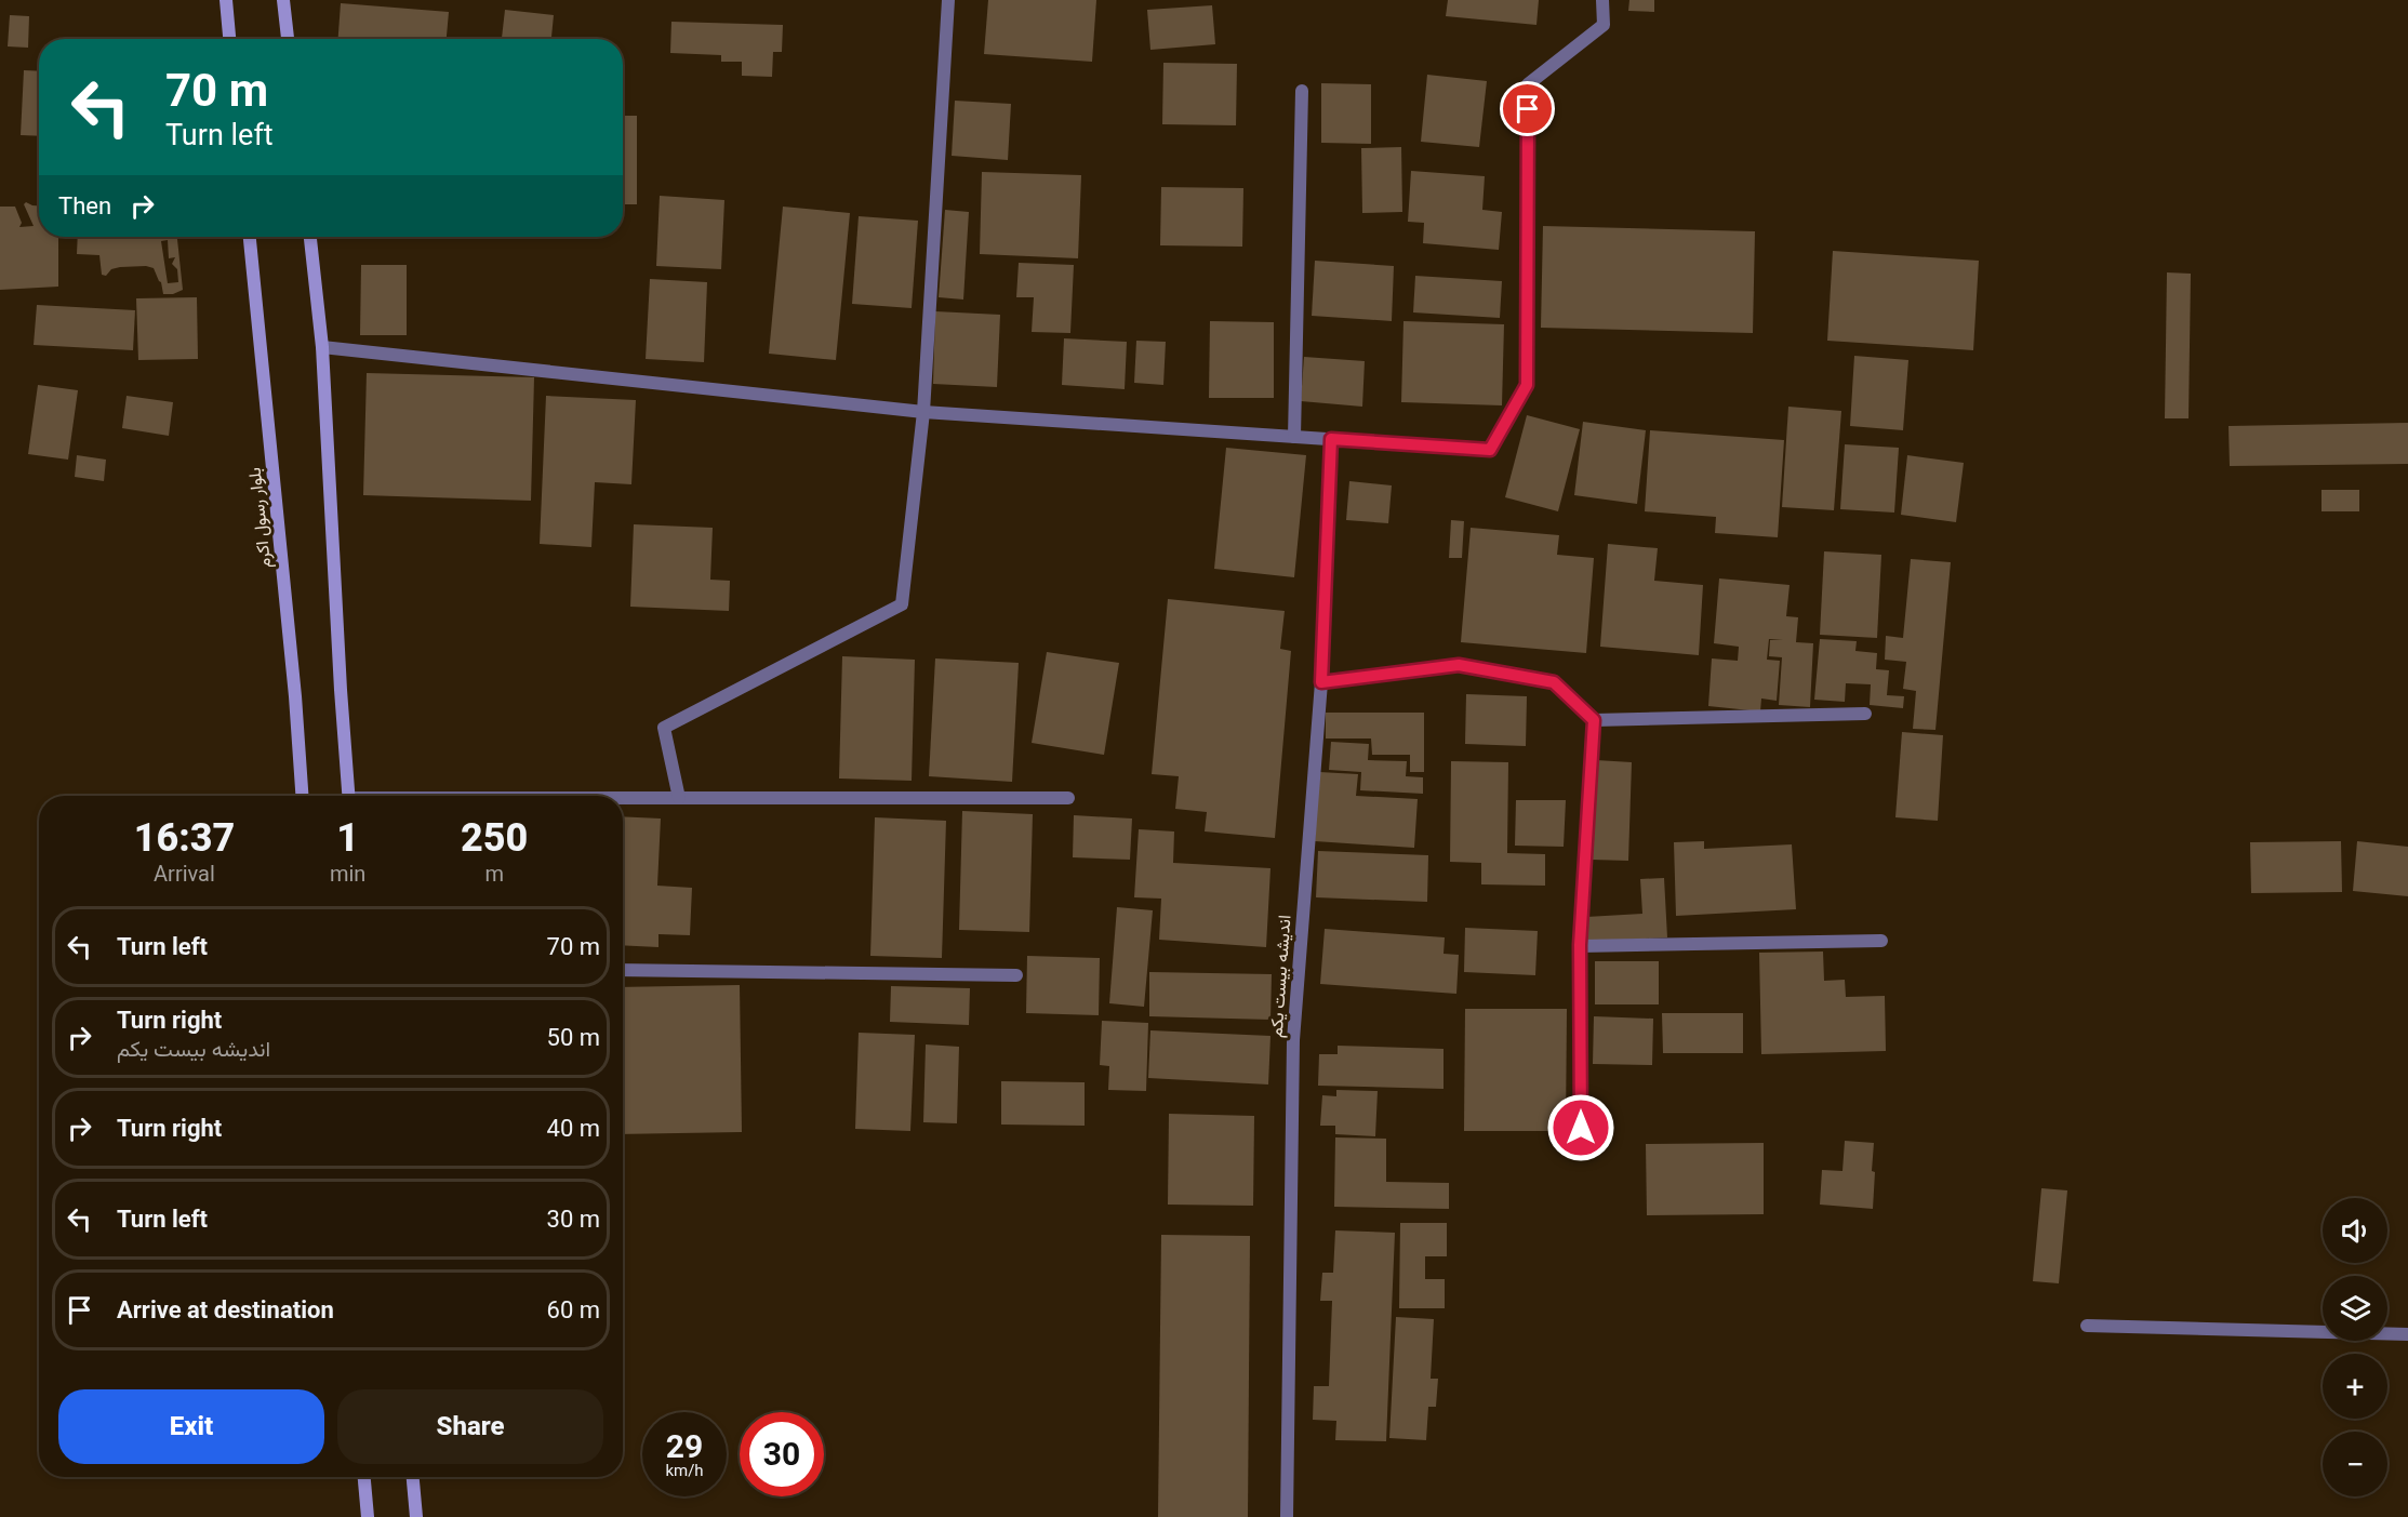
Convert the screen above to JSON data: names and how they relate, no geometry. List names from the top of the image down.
{
  "streets": {
    "main road": ["بلوار رسول اکرم"],
    "street": ["اندیشه بیست یکم"]
  },
  "page": {
    "turn": ["70 m", "Turn left"],
    "then": "Then",
    "eta": [
      "16:37",
      "Arrival",
      "1",
      "min",
      "250",
      "m"
    ],
    "list": [
      {
        "name": "Turn left",
        "value": "70 m"
      },
      {
        "name": "Turn right",
        "note": "اندیشه بیست یکم",
        "value": "50 m"
      },
      {
        "name": "Turn right",
        "value": "40 m"
      },
      {
        "name": "Turn left",
        "value": "30 m"
      },
      {
        "name": "Arrive at destination",
        "value": "60 m"
      }
    ],
    "map_buttons": ["+", "−"],
    "buttons": ["Exit", "Share"],
    "speed": "29 km/h",
    "limit": "30"
  }
}
